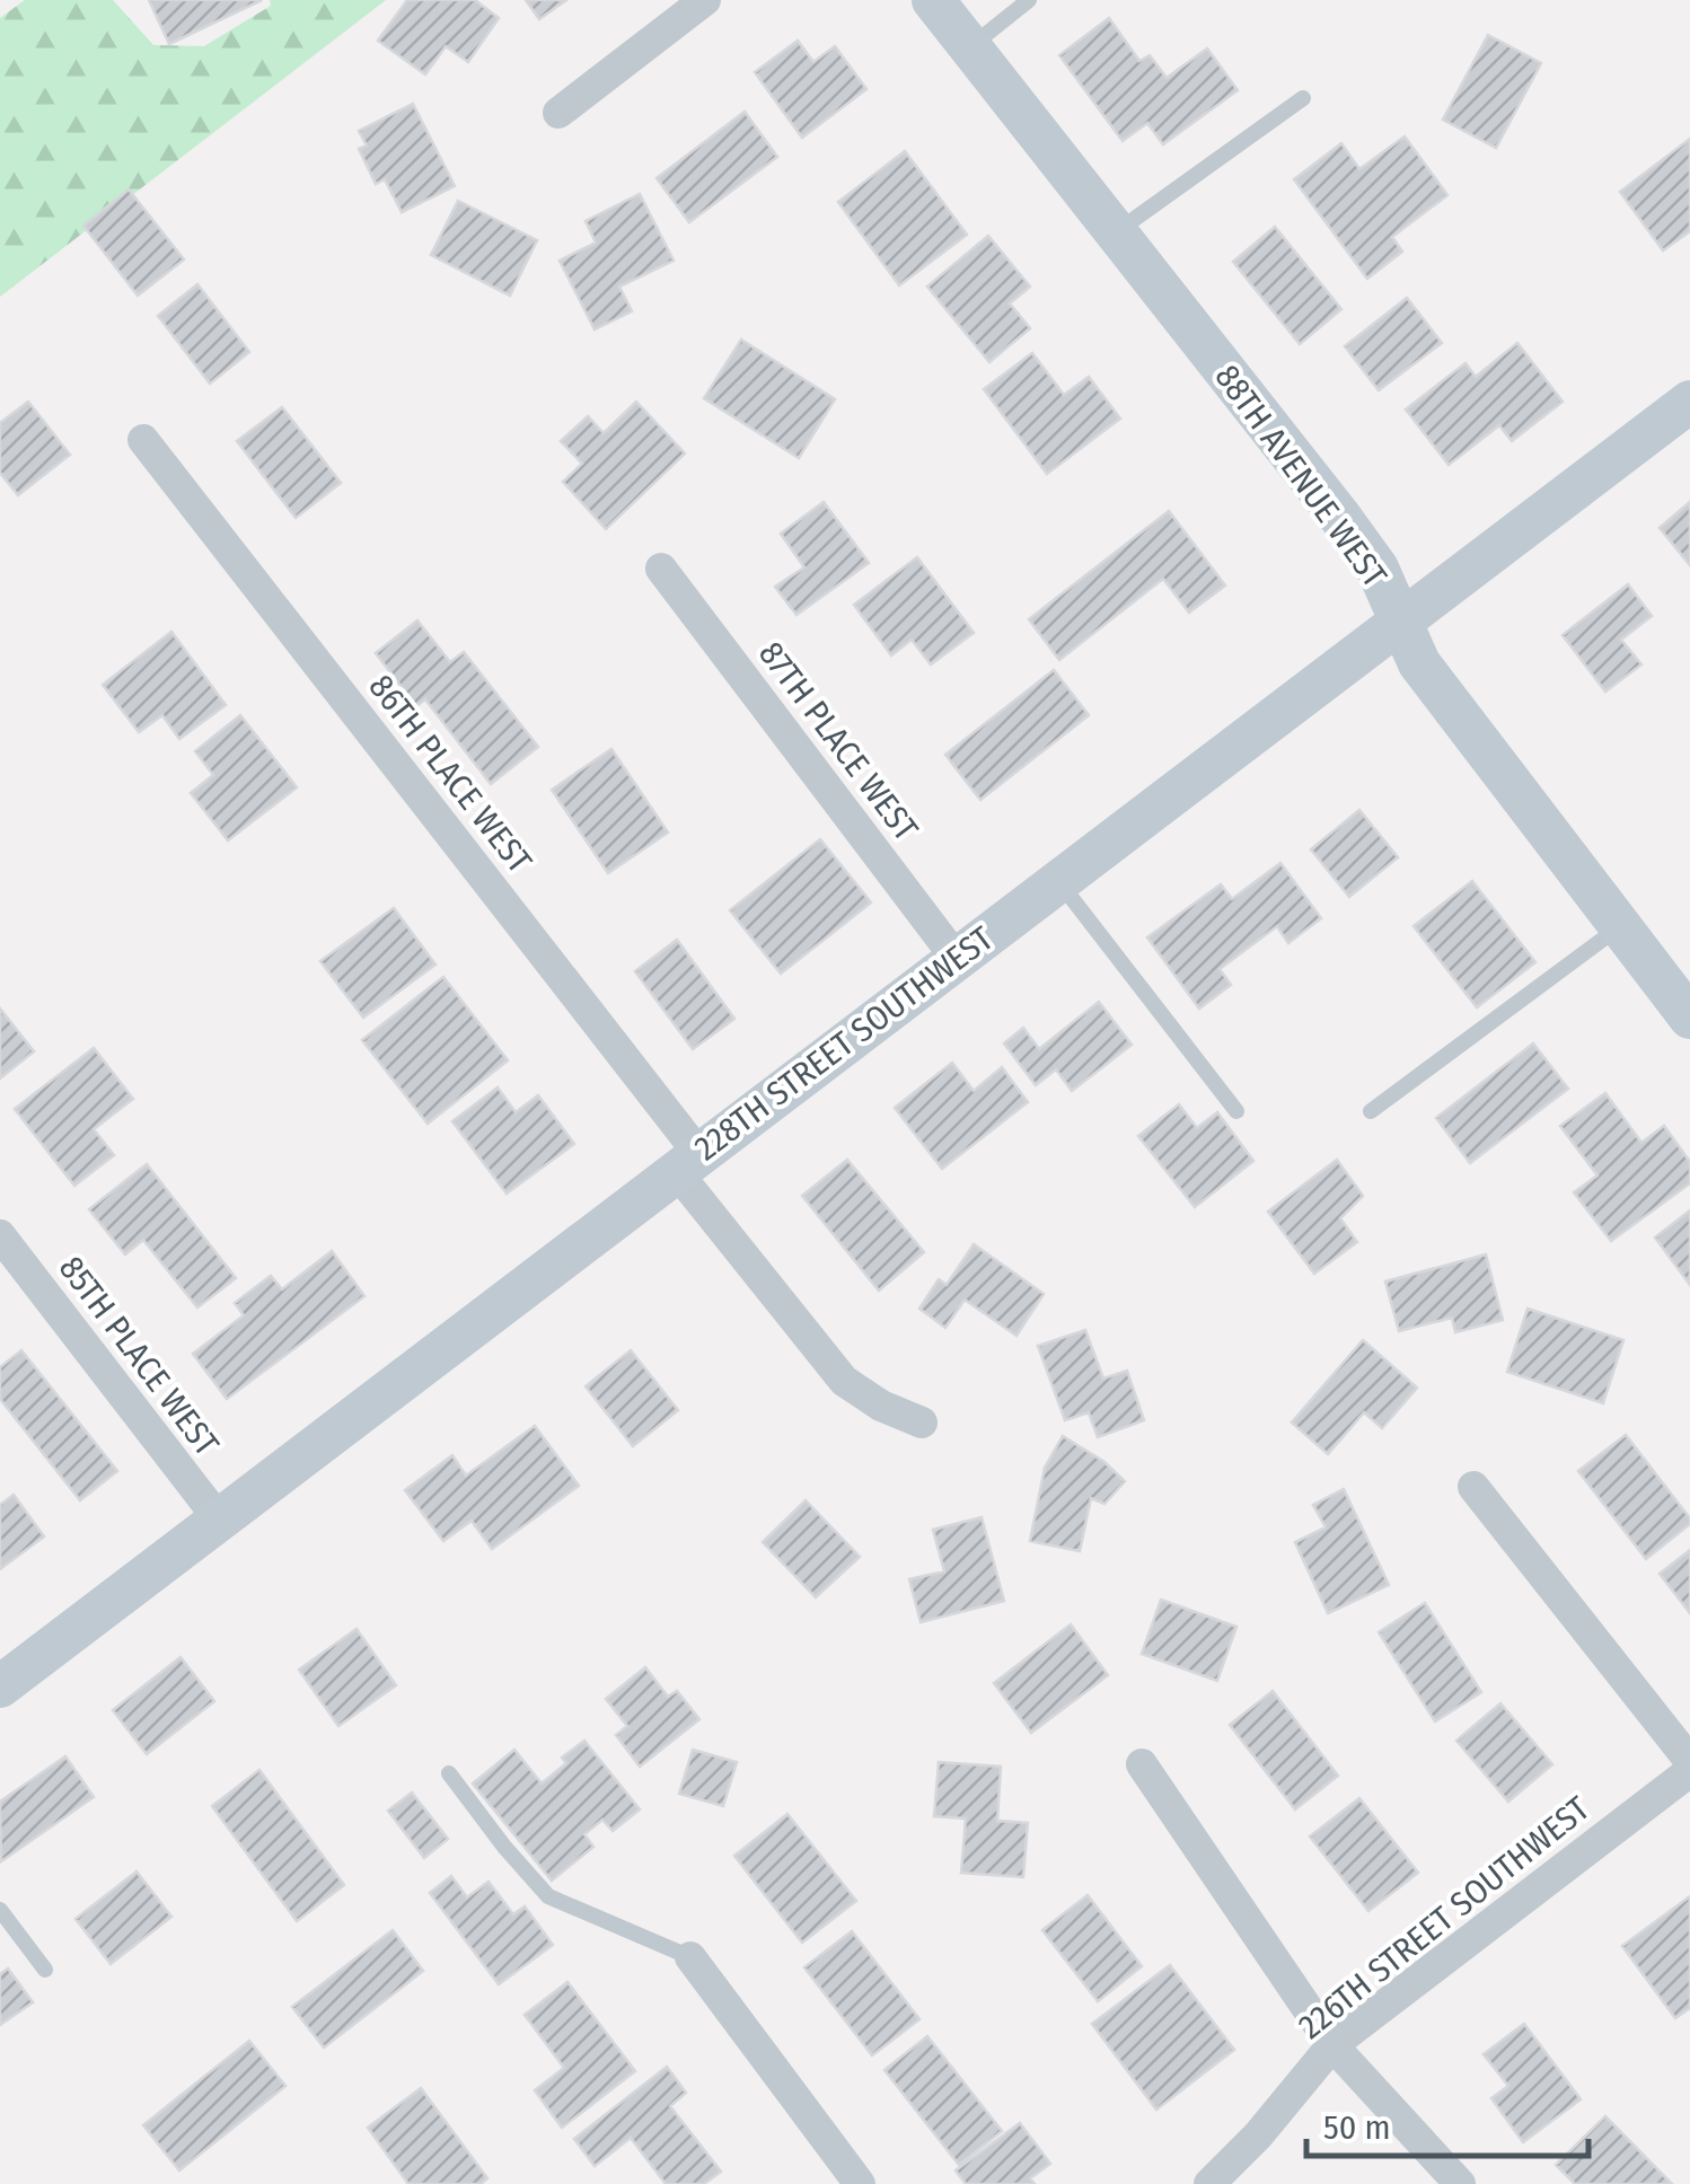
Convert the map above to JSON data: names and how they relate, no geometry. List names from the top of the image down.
{
  "streets": {
    "street": [
      "88TH AVENUE WEST",
      "87TH PLACE WEST",
      "86TH PLACE WEST",
      "228TH STREET SOUTHWEST",
      "85TH PLACE WEST",
      "226TH STREET SOUTHWEST"
    ]
  },
  "crossings": [
    ["88TH AVENUE WEST", "228TH STREET SOUTHWEST"],
    ["87TH PLACE WEST", "228TH STREET SOUTHWEST"],
    ["86TH PLACE WEST", "228TH STREET SOUTHWEST"],
    ["228TH STREET SOUTHWEST", "85TH PLACE WEST"]
  ],
  "scale_bar": "50 m"
}
